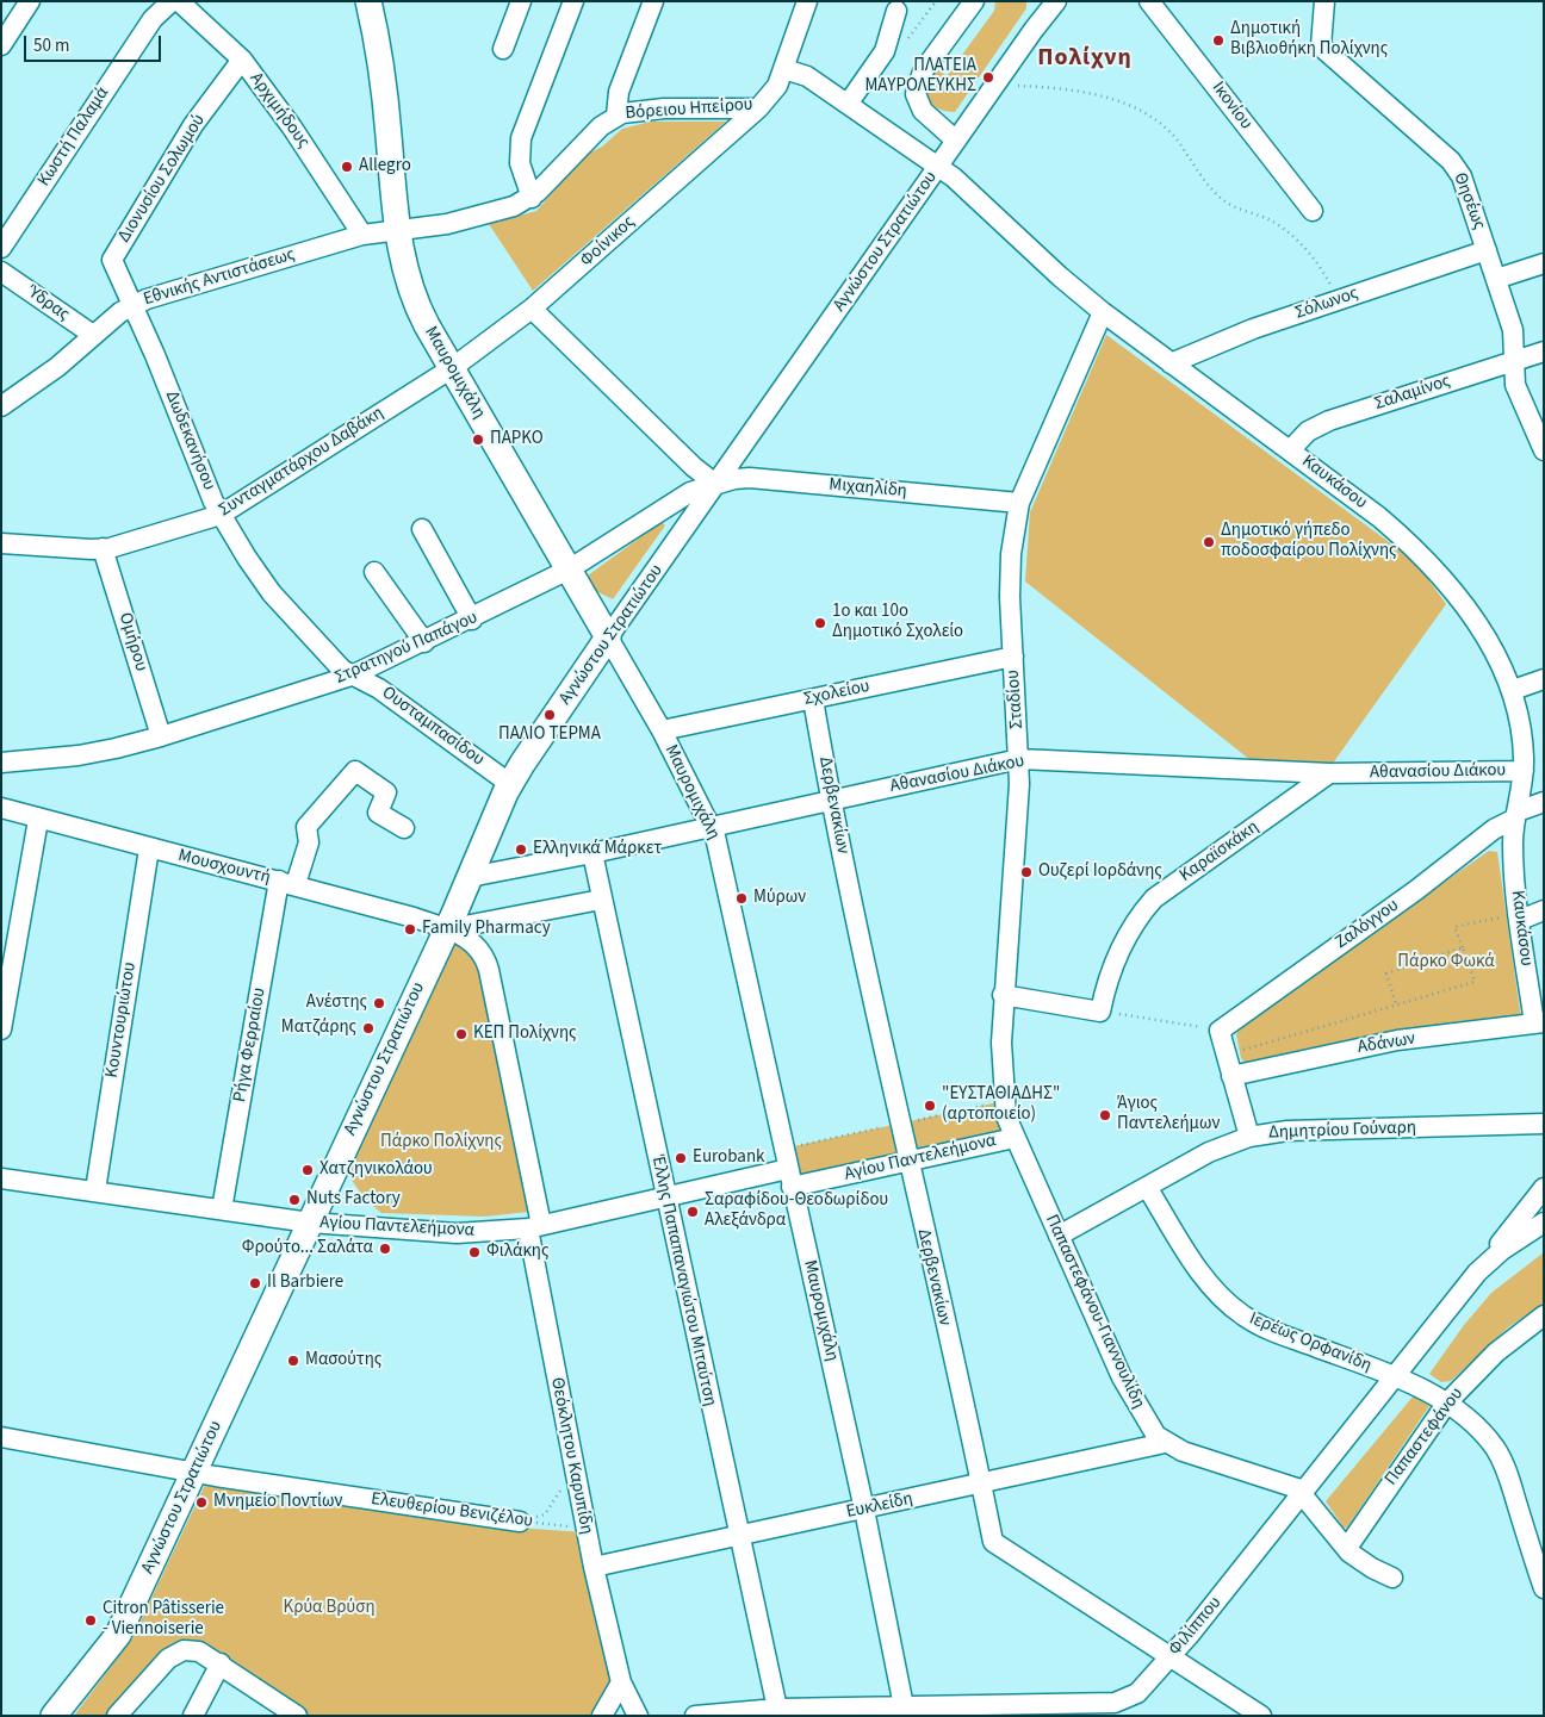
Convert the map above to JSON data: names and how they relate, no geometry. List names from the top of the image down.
{
  "streets": {
    "main road": ["Αγνώστου Στρατιώτου", "Μαυρομιχάλη"],
    "street": [
      "Ικονίου",
      "Βόρειου Ηπείρου",
      "Αρχιμήδους",
      "Κωστή Παλαμά",
      "Διονυσίου Σολωμού",
      "Θησέως",
      "Φοίνικος",
      "Εθνικής Αντιστάσεως",
      "Ύδρας",
      "Σόλωνος",
      "Σαλαμίνος",
      "Δωδεκανήσου",
      "Συνταγματάρχου Δαβάκη",
      "Καυκάσου",
      "Μιχαηλίδη",
      "Ομήρου",
      "Στρατηγού Παπάγου",
      "Σχολείου",
      "Σταδίου",
      "Ουσταμπασίδου",
      "Αθανασίου Διάκου",
      "Δερβενακίων",
      "Καραϊσκάκη",
      "Μουσχουντή",
      "Ζαλόγγου",
      "Κουντουριώτου",
      "Αδάνων",
      "Ρήγα Φερραίου",
      "Δημητρίου Γούναρη",
      "Αγίου Παντελεήμονα",
      "Έλλης Παπαπαναγιώτου Μιταύτση",
      "Παπαστεφάνου-Γιαννουλίδη",
      "Ιερέως Ορφανίδη",
      "Παπαστεφάνου",
      "Θεόκλητου Καρυπίδη",
      "Ευκλείδη",
      "Ελευθερίου Βενιζέλου",
      "Φιλίππου"
    ]
  },
  "crossings": [
    ["Βόρειου Ηπείρου", "Φοίνικος"],
    ["Βόρειου Ηπείρου", "Εθνικής Αντιστάσεως"],
    ["Βόρειου Ηπείρου", "Μαυρομιχάλη"],
    ["Αρχιμήδους", "Διονυσίου Σολωμού"],
    ["Αρχιμήδους", "Εθνικής Αντιστάσεως"],
    ["Διονυσίου Σολωμού", "Εθνικής Αντιστάσεως"],
    ["Διονυσίου Σολωμού", "Δωδεκανήσου"],
    ["Θησέως", "Σόλωνος"],
    ["Θησέως", "Σαλαμίνος"],
    ["Φοίνικος", "Μαυρομιχάλη"],
    ["Φοίνικος", "Συνταγματάρχου Δαβάκη"],
    ["Αγνώστου Στρατιώτου", "Μαυρομιχάλη"],
    ["Αγνώστου Στρατιώτου", "Καυκάσου"],
    ["Αγνώστου Στρατιώτου", "Μιχαηλίδη"],
    ["Αγνώστου Στρατιώτου", "Στρατηγού Παπάγου"],
    ["Αγνώστου Στρατιώτου", "Ουσταμπασίδου"],
    ["Αγνώστου Στρατιώτου", "Αθανασίου Διάκου"],
    ["Αγνώστου Στρατιώτου", "Μουσχουντή"],
    ["Αγνώστου Στρατιώτου", "Αγίου Παντελεήμονα"],
    ["Αγνώστου Στρατιώτου", "Θεόκλητου Καρυπίδη"],
    ["Αγνώστου Στρατιώτου", "Ελευθερίου Βενιζέλου"],
    ["Εθνικής Αντιστάσεως", "Ύδρας"],
    ["Εθνικής Αντιστάσεως", "Μαυρομιχάλη"],
    ["Εθνικής Αντιστάσεως", "Δωδεκανήσου"],
    ["Σόλωνος", "Καυκάσου"],
    ["Μαυρομιχάλη", "Συνταγματάρχου Δαβάκη"],
    ["Μαυρομιχάλη", "Στρατηγού Παπάγου"],
    ["Μαυρομιχάλη", "Σχολείου"],
    ["Μαυρομιχάλη", "Αθανασίου Διάκου"],
    ["Μαυρομιχάλη", "Αγίου Παντελεήμονα"],
    ["Μαυρομιχάλη", "Ευκλείδη"],
    ["Μαυρομιχάλη", "Φιλίππου"],
    ["Σαλαμίνος", "Καυκάσου"],
    ["Δωδεκανήσου", "Συνταγματάρχου Δαβάκη"],
    ["Δωδεκανήσου", "Στρατηγού Παπάγου"],
    ["Δωδεκανήσου", "Ουσταμπασίδου"],
    ["Συνταγματάρχου Δαβάκη", "Ομήρου"],
    ["Καυκάσου", "Σταδίου"],
    ["Καυκάσου", "Αθανασίου Διάκου"],
    ["Καυκάσου", "Ζαλόγγου"],
    ["Καυκάσου", "Αδάνων"],
    ["Μιχαηλίδη", "Στρατηγού Παπάγου"],
    ["Μιχαηλίδη", "Σταδίου"],
    ["Ομήρου", "Στρατηγού Παπάγου"],
    ["Στρατηγού Παπάγου", "Ουσταμπασίδου"],
    ["Σχολείου", "Σταδίου"],
    ["Σχολείου", "Δερβενακίων"],
    ["Σταδίου", "Αθανασίου Διάκου"],
    ["Σταδίου", "Αγίου Παντελεήμονα"],
    ["Σταδίου", "Παπαστεφάνου-Γιαννουλίδη"],
    ["Αθανασίου Διάκου", "Δερβενακίων"],
    ["Αθανασίου Διάκου", "Καραϊσκάκη"],
    ["Αθανασίου Διάκου", "Έλλης Παπαπαναγιώτου Μιταύτση"],
    ["Δερβενακίων", "Αγίου Παντελεήμονα"],
    ["Δερβενακίων", "Ευκλείδη"],
    ["Δερβενακίων", "Φιλίππου"],
    ["Μουσχουντή", "Κουντουριώτου"],
    ["Μουσχουντή", "Ρήγα Φερραίου"],
    ["Μουσχουντή", "Θεόκλητου Καρυπίδη"],
    ["Κουντουριώτου", "Αγίου Παντελεήμονα"],
    ["Ρήγα Φερραίου", "Αγίου Παντελεήμονα"],
    ["Δημητρίου Γούναρη", "Παπαστεφάνου-Γιαννουλίδη"],
    ["Δημητρίου Γούναρη", "Ιερέως Ορφανίδη"],
    ["Αγίου Παντελεήμονα", "Έλλης Παπαπαναγιώτου Μιταύτση"],
    ["Αγίου Παντελεήμονα", "Παπαστεφάνου-Γιαννουλίδη"],
    ["Αγίου Παντελεήμονα", "Θεόκλητου Καρυπίδη"],
    ["Έλλης Παπαπαναγιώτου Μιταύτση", "Ευκλείδη"],
    ["Έλλης Παπαπαναγιώτου Μιταύτση", "Φιλίππου"],
    ["Παπαστεφάνου-Γιαννουλίδη", "Ευκλείδη"],
    ["Παπαστεφάνου-Γιαννουλίδη", "Φιλίππου"],
    ["Ιερέως Ορφανίδη", "Παπαστεφάνου"],
    ["Ιερέως Ορφανίδη", "Φιλίππου"],
    ["Θεόκλητου Καρυπίδη", "Ευκλείδη"],
    ["Θεόκλητου Καρυπίδη", "Ελευθερίου Βενιζέλου"]
  ],
  "districts": ["Πολίχνη"],
  "parks": ["Πάρκο Φωκά", "Πάρκο Πολίχνης", "Κρύα Βρύση"],
  "places": [
    "Δημοτική Βιβλιοθήκη Πολίχνης",
    "ΠΛΑΤΕΙΑ ΜΑΥΡΟΛΕΥΚΗΣ",
    "Allegro",
    "ΠΑΡΚΟ",
    "Δημοτικό γήπεδο ποδοσφαίρου Πολίχνης",
    "1ο και 10ο Δημοτικό Σχολείο",
    "ΠΑΛΙΟ ΤΕΡΜΑ",
    "Ελληνικά Μάρκετ",
    "Ουζερί Ιορδάνης",
    "Μύρων",
    "Family Pharmacy",
    "Ανέστης",
    "Ματζάρης",
    "ΚΕΠ Πολίχνης",
    "\"ΕΥΣΤΑΘΙΑΔΗΣ\" (αρτοποιείο)",
    "Άγιος Παντελεήμων",
    "Eurobank",
    "Χατζηνικολάου",
    "Nuts Factory",
    "Σαραφίδου-Θεοδωρίδου Αλεξάνδρα",
    "Φρούτο... Σαλάτα",
    "Φιλάκης",
    "Il Barbiere",
    "Μασούτης",
    "Μνημείο Ποντίων",
    "Citron Pâtisserie - Viennoiserie"
  ],
  "scale_bar": "50 m"
}
